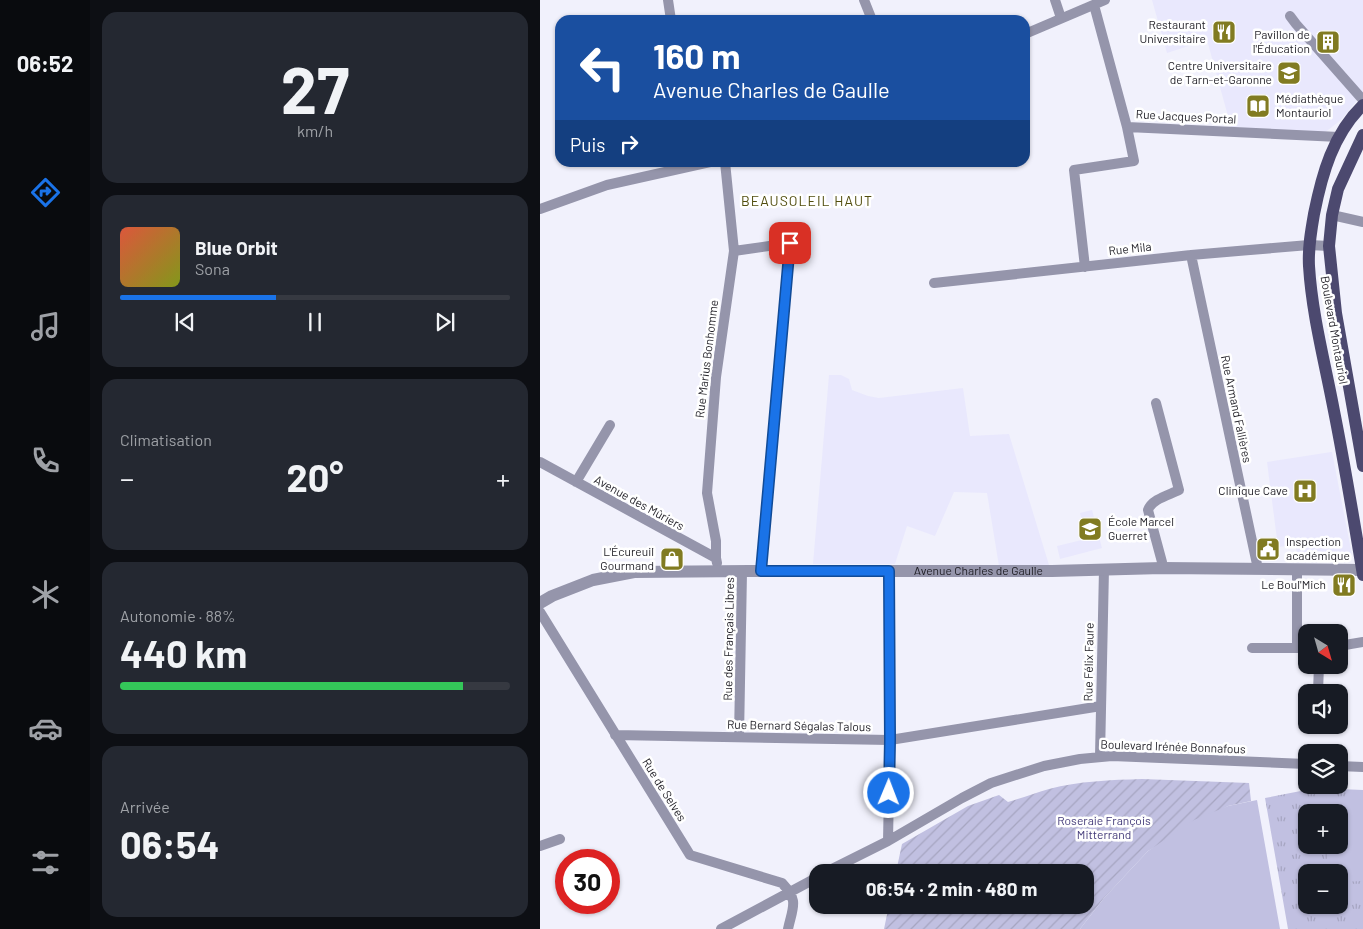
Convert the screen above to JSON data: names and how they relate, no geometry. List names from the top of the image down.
{
  "streets": {
    "main road": ["Boulevard Montauriol"],
    "street": [
      "Rue Jacques Portal",
      "Rue Mila",
      "Rue Marius Bonhomme",
      "Rue Armand Fallières",
      "Avenue des Mûriers",
      "Avenue Charles de Gaulle",
      "Rue des Français Libres",
      "Rue Félix Faure",
      "Rue Bernard Ségalas Talous",
      "Boulevard Irénée Bonnafous",
      "Rue de Selves"
    ]
  },
  "crossings": [
    ["Rue Jacques Portal", "Boulevard Montauriol"],
    ["Rue Mila", "Boulevard Montauriol"],
    ["Rue Mila", "Rue Armand Fallières"],
    ["Boulevard Montauriol", "Avenue Charles de Gaulle"],
    ["Rue Marius Bonhomme", "Avenue des Mûriers"],
    ["Rue Armand Fallières", "Avenue Charles de Gaulle"],
    ["Avenue Charles de Gaulle", "Rue des Français Libres"],
    ["Avenue Charles de Gaulle", "Rue Félix Faure"],
    ["Rue des Français Libres", "Rue Bernard Ségalas Talous"],
    ["Rue Félix Faure", "Rue Bernard Ségalas Talous"],
    ["Rue Félix Faure", "Boulevard Irénée Bonnafous"],
    ["Rue Bernard Ségalas Talous", "Rue de Selves"]
  ],
  "districts": ["BEAUSOLEIL HAUT"],
  "parks": ["Roseraie François Mitterrand"],
  "places": {
    "restaurant": ["Restaurant Universitaire", "Le Boul'Mich"],
    "building": ["Pavillon de l'Éducation"],
    "school or university": ["Centre Universitaire de Tarn-et-Garonne", "École Marcel Guerret"],
    "library": ["Médiathèque Montauriol"],
    "hospital": ["Clinique Cave"],
    "public building": ["Inspection académique"],
    "shop": ["L'Écureuil Gourmand"]
  },
  "north": "bottom right",
  "page": {
    "tabs": "06:52",
    "tile": [
      ["27", "km/h"],
      "Climatisation",
      ["Autonomie · 88%", "440 km"],
      ["Arrivée", "06:54"]
    ],
    "turn": ["160 m", "Avenue Charles de Gaulle"],
    "then": "Puis",
    "song": ["Blue Orbit", "Sona"],
    "heat": ["−", "20°", "+"],
    "map_buttons": ["+", "−"],
    "limit": "30",
    "trip": "06:54 · 2 min · 480 m"
  }
}
